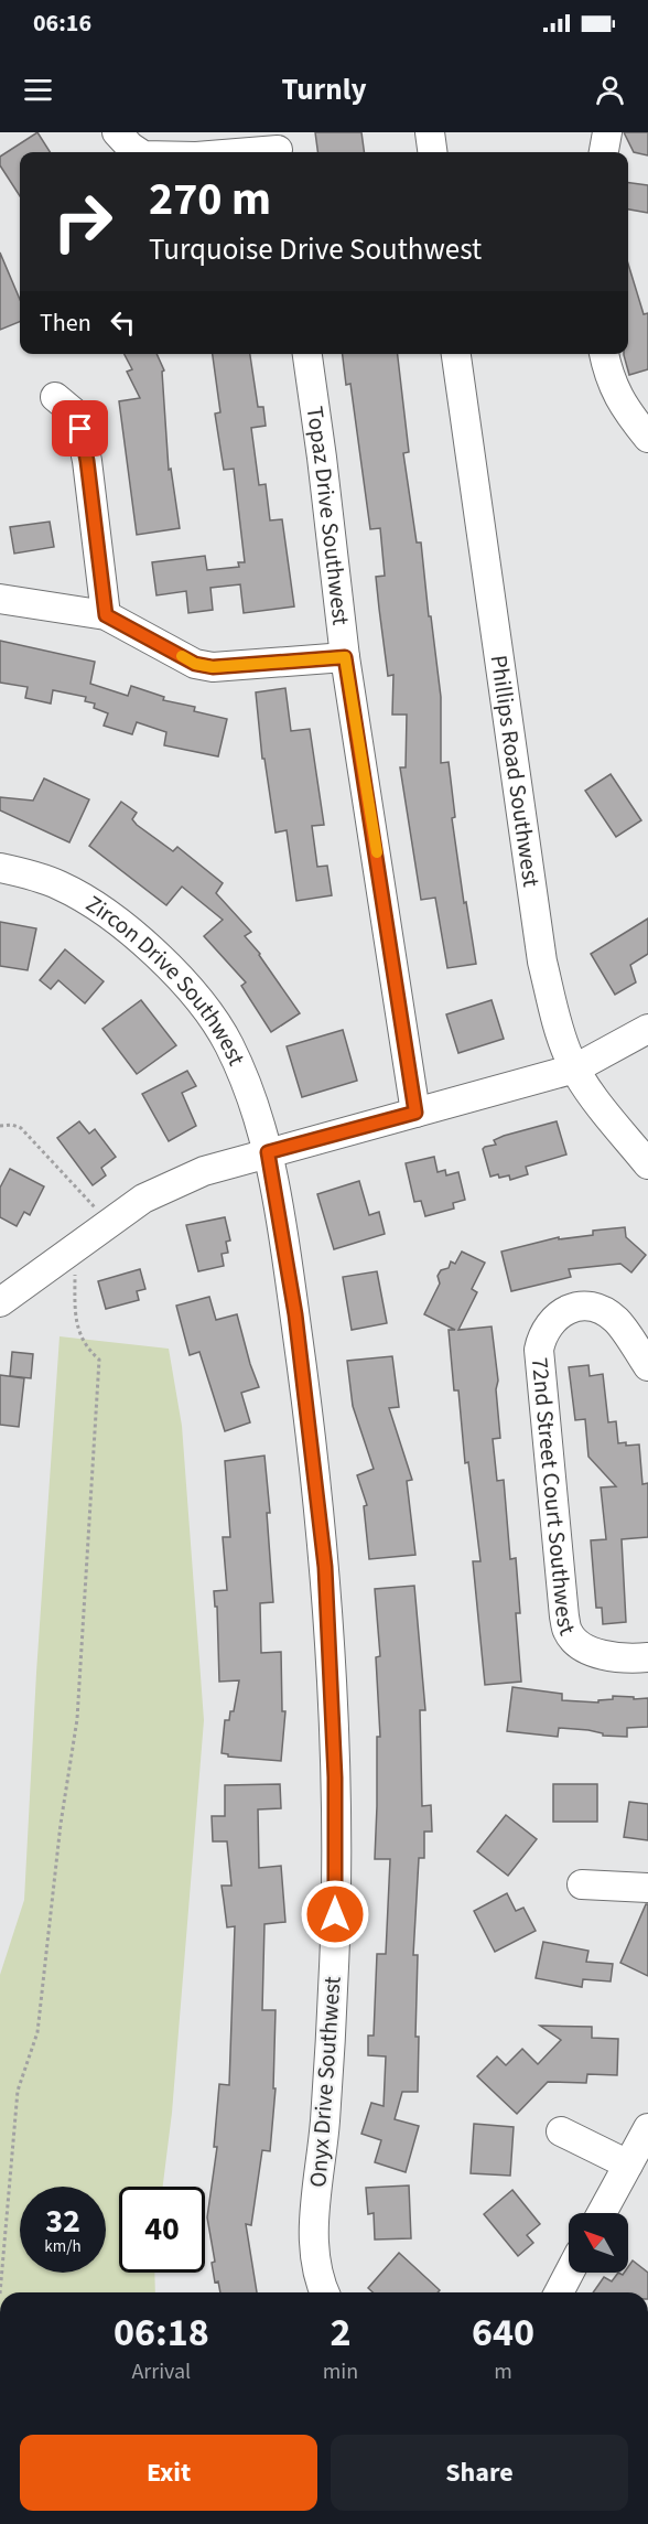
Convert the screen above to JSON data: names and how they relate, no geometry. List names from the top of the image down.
{
  "streets": {
    "street": [
      "Topaz Drive Southwest",
      "Phillips Road Southwest",
      "Zircon Drive Southwest",
      "72nd Street Court Southwest",
      "Onyx Drive Southwest"
    ]
  },
  "crossings": [
    ["Zircon Drive Southwest", "Onyx Drive Southwest"]
  ],
  "north": "top left",
  "page": {
    "status": "06:16",
    "header": "Turnly",
    "turn": ["270 m", "Turquoise Drive Southwest"],
    "then": "Then",
    "speed": "32 km/h",
    "limit": "40",
    "eta": [
      "06:18",
      "Arrival",
      "2",
      "min",
      "640",
      "m"
    ],
    "buttons": ["Exit", "Share"]
  }
}
